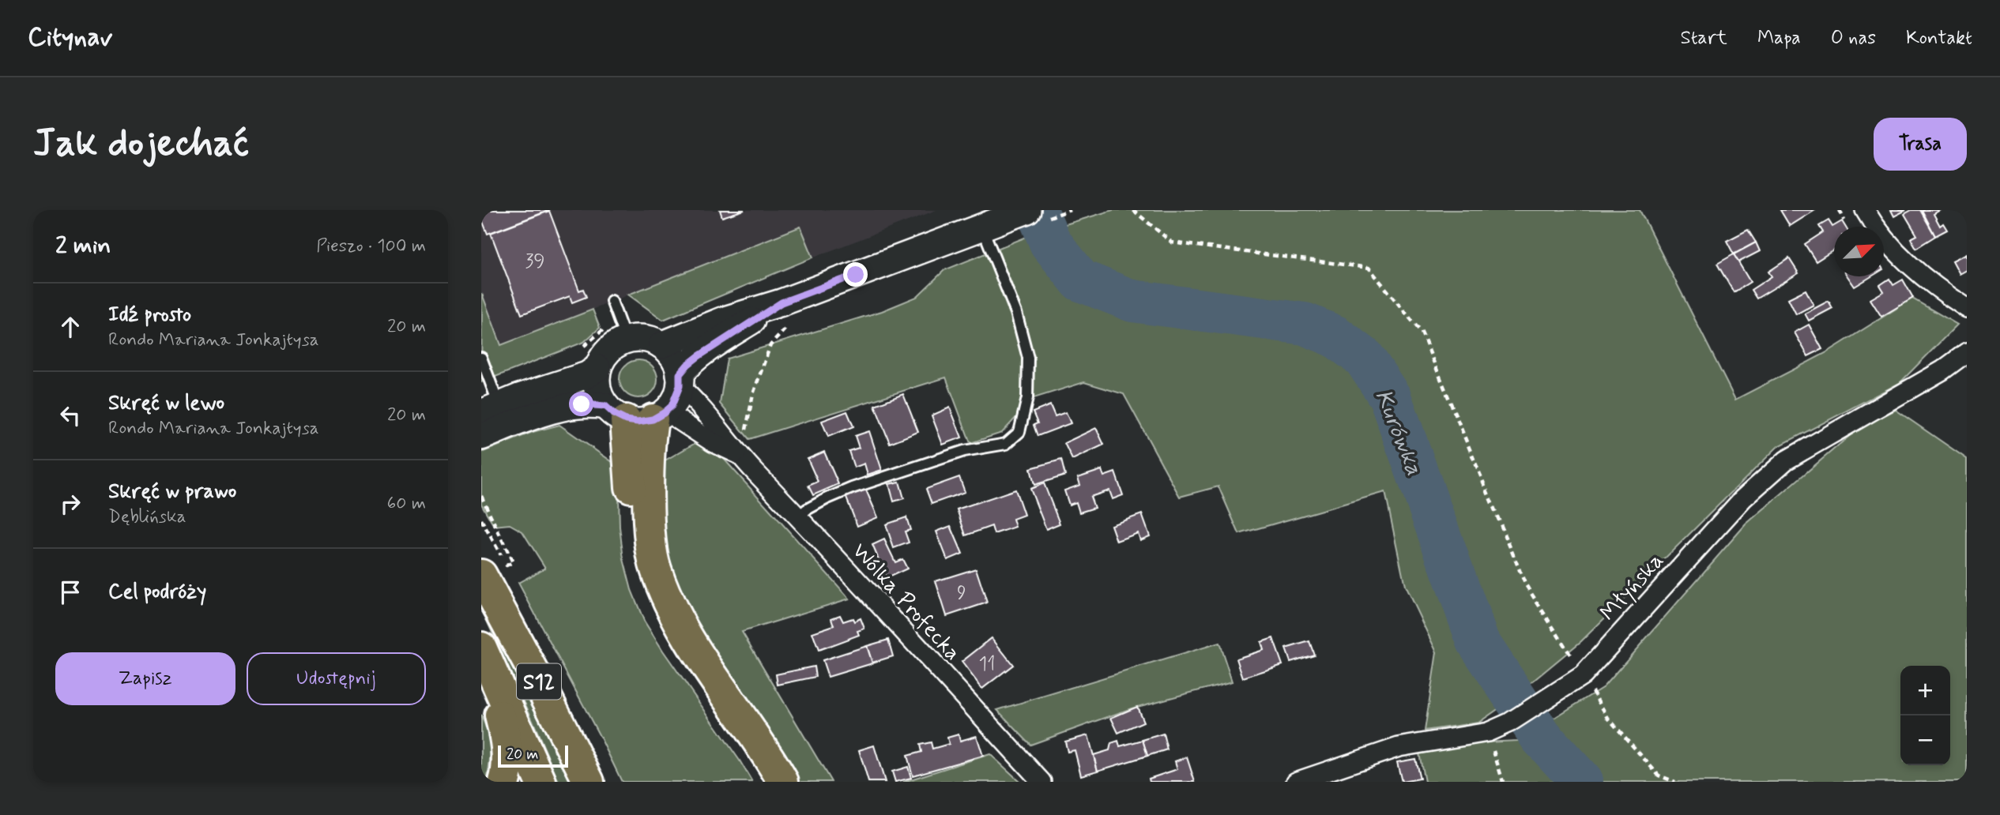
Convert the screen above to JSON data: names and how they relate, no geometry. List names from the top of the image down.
{
  "streets": {
    "highway": ["S12"],
    "street": ["Młyńska", "Wólka Profecka"]
  },
  "water": ["Kurówka"],
  "house_numbers": ["39", "9", "11"],
  "scale_bar": "20 m",
  "north": "top right",
  "page": {
    "header": "Citynav",
    "nav": [
      "Start",
      "Mapa",
      "O nas",
      "Kontakt"
    ],
    "buttons": [
      "Trasa",
      ["Zapisz", "Udostępnij"]
    ],
    "title": "Jak dojechać",
    "heading": ["2 min", "Pieszo · 100 m"],
    "list": [
      ["Idź prosto", "Rondo Mariana Jonkajtysa", "20 m"],
      ["Skręć w lewo", "Rondo Mariana Jonkajtysa", "20 m"],
      ["Skręć w prawo", "Dęblińska", "60 m"],
      "Cel podróży"
    ],
    "map_buttons": ["+", "−"],
    "scale": "20 m"
  }
}
